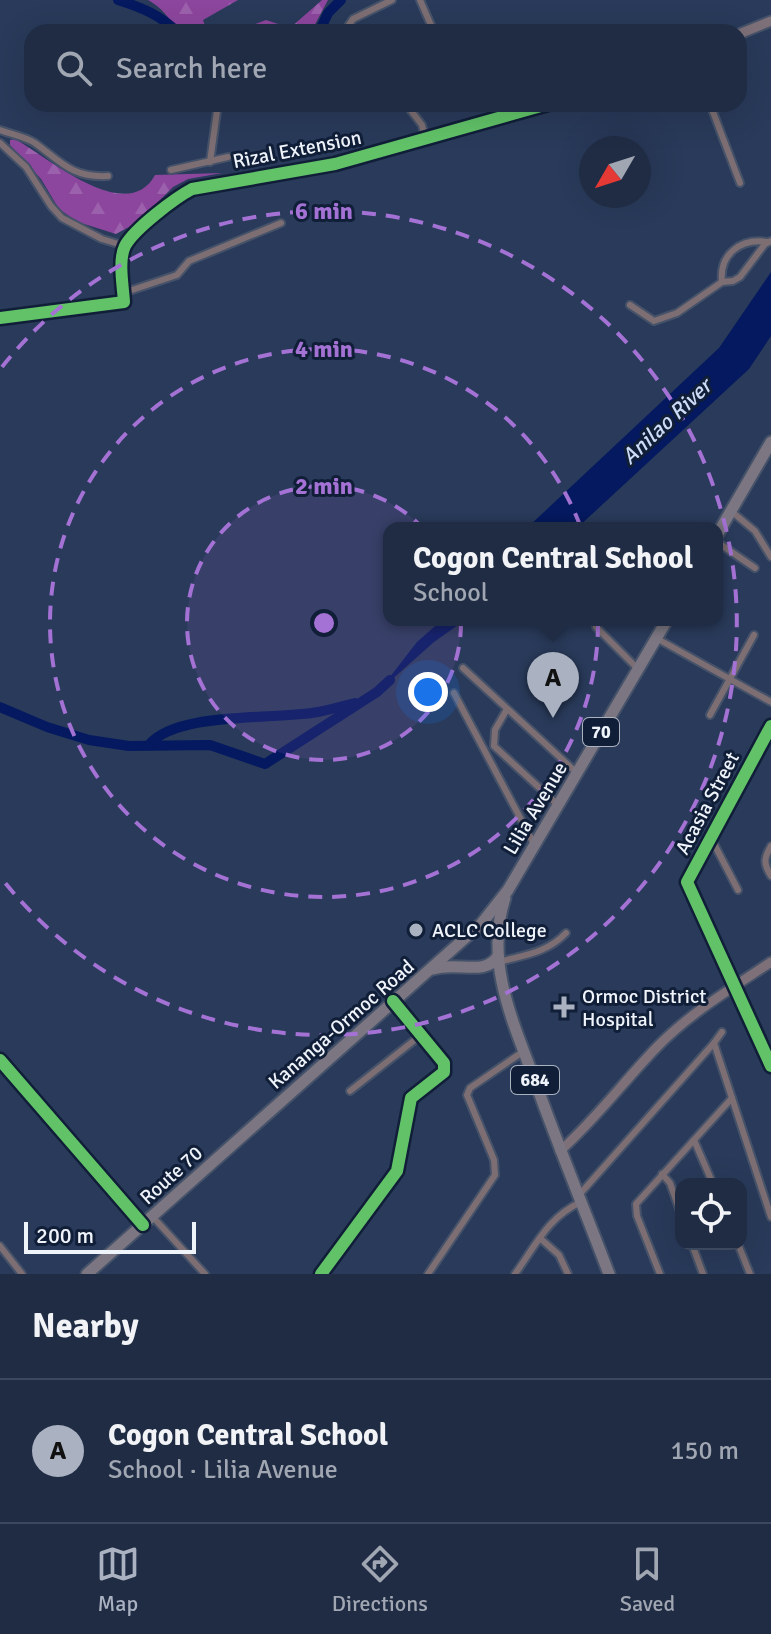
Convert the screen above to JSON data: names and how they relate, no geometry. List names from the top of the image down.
{
  "streets": {
    "highway": [
      "70",
      "Lilia Avenue",
      "Kananga-Ormoc Road",
      "684",
      "Route 70"
    ],
    "street": ["Rizal Extension", "Acasia Street"]
  },
  "crossings": [
    ["70", "Lilia Avenue"],
    ["70", "Kananga-Ormoc Road"],
    ["70", "684"],
    ["Kananga-Ormoc Road", "684"],
    ["Kananga-Ormoc Road", "Route 70"]
  ],
  "water": ["Anilao River"],
  "places": {
    "other": ["ACLC College"],
    "health": ["Ormoc District Hospital"]
  },
  "scale_bar": "200 m",
  "north": "bottom left",
  "page": {
    "search": "Search here",
    "popup": ["Cogon Central School", "School"],
    "pins": "A",
    "scale": "200 m",
    "heading": "Nearby",
    "list": [
      {
        "mark": "A",
        "name": "Cogon Central School",
        "note": "School · Lilia Avenue",
        "value": "150 m"
      }
    ],
    "nav": ["Map", "Directions", "Saved"]
  },
  "rings": ["6 min", "4 min", "2 min"]
}
